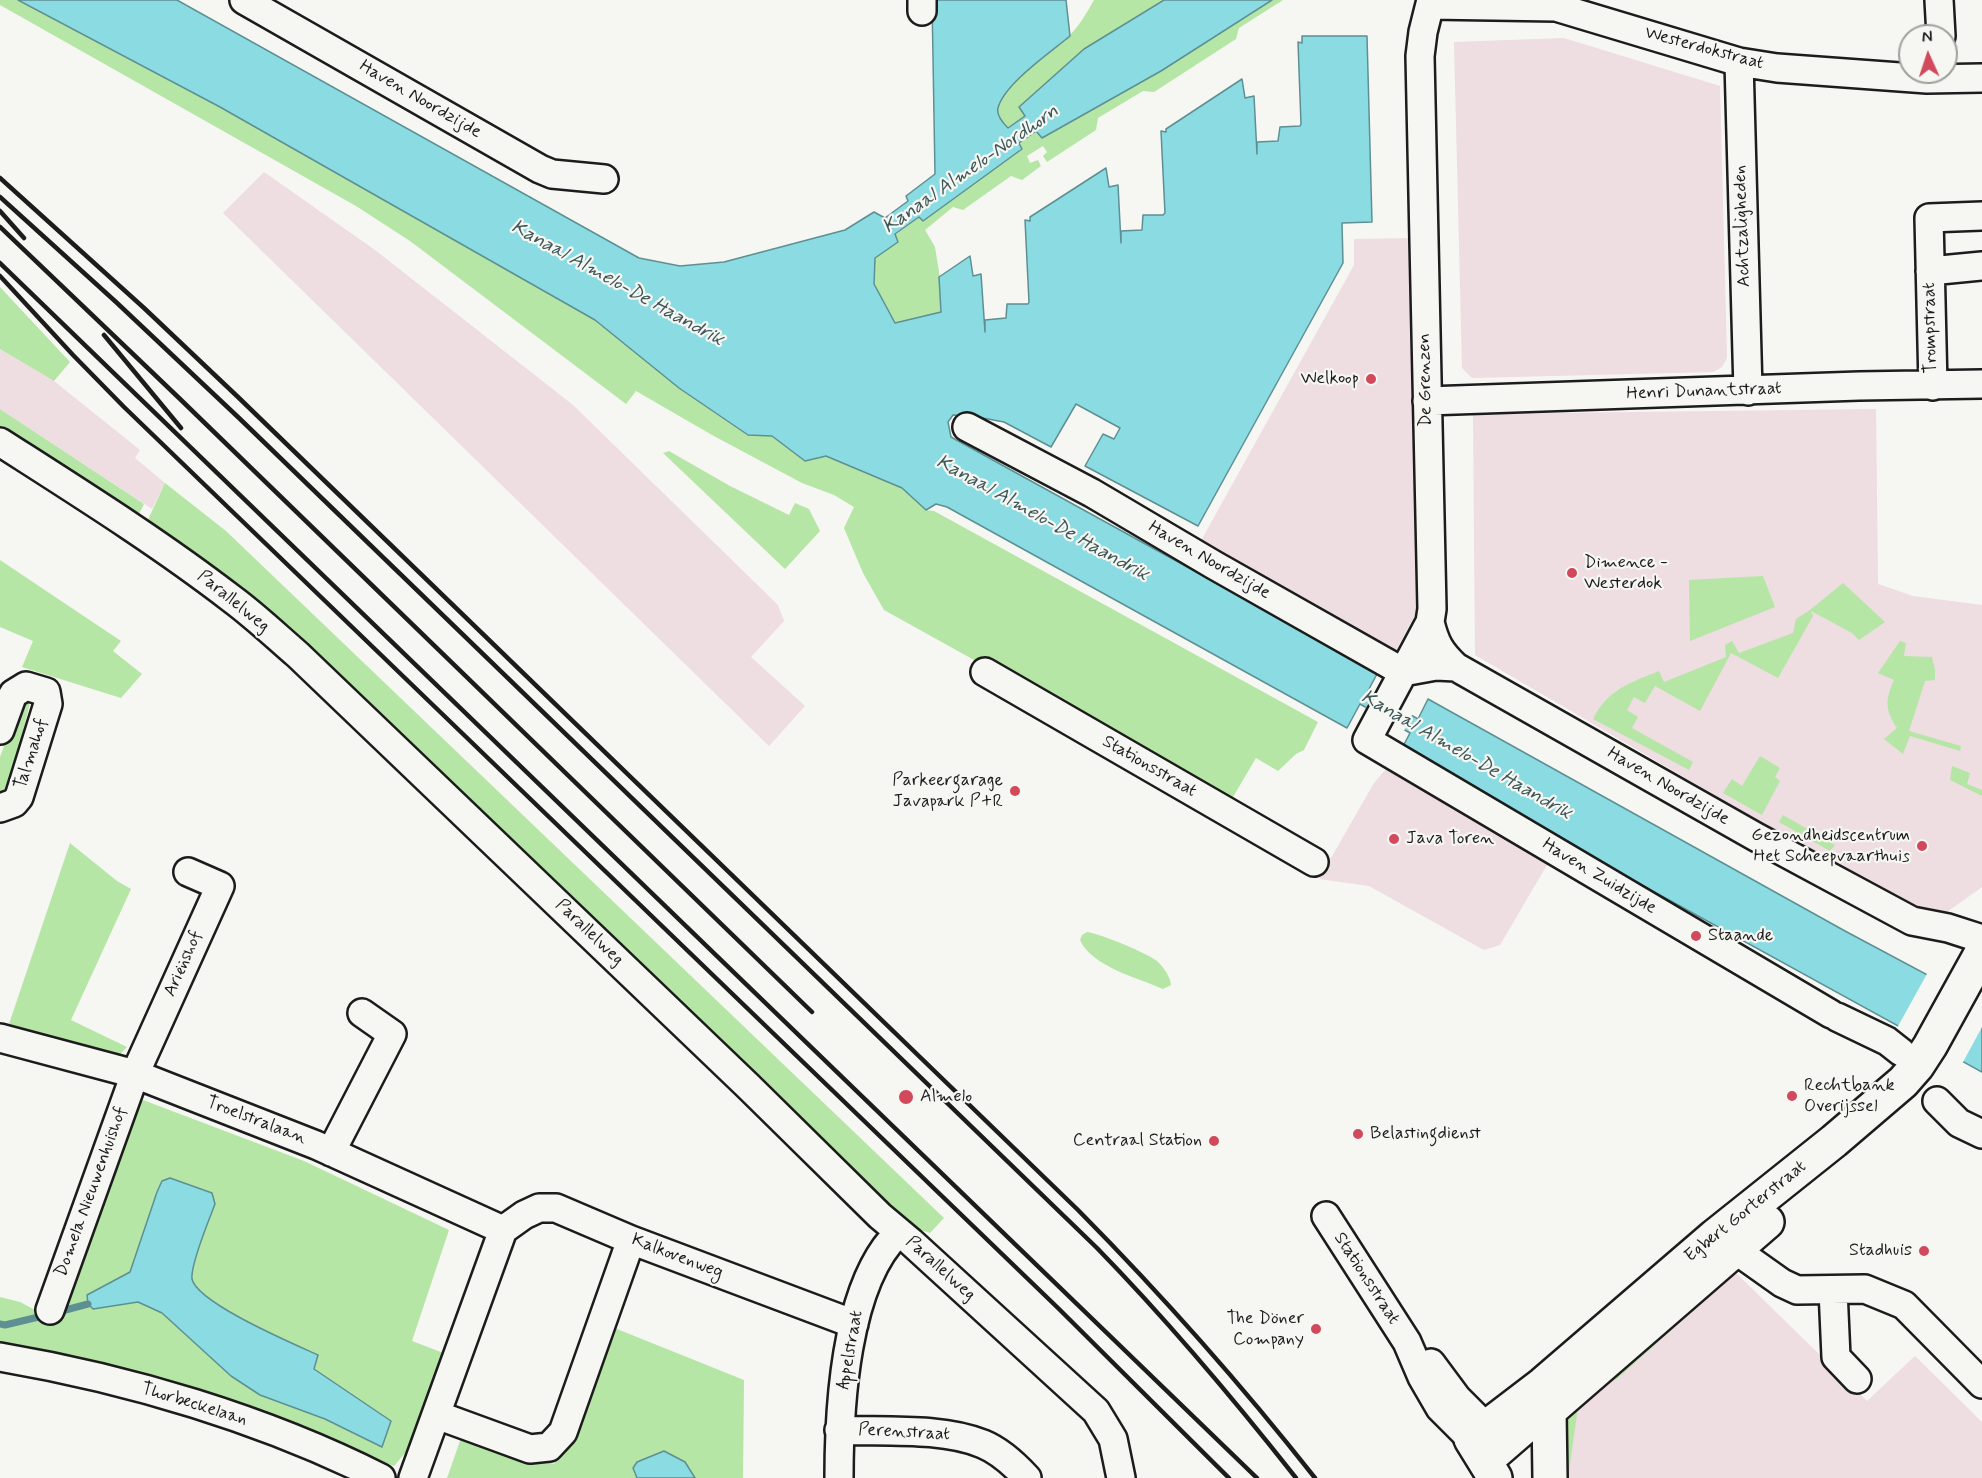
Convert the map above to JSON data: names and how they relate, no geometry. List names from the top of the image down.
{
  "streets": {
    "main road": ["Egbert Gorterstraat"],
    "street": [
      "Westerdokstraat",
      "Haven Noordzijde",
      "Achtzaligheden",
      "Trompstraat",
      "De Grenzen",
      "Henri Dunantstraat",
      "Parallelweg",
      "Talmahof",
      "Stationsstraat",
      "Haven Zuidzijde",
      "Ariënshof",
      "Troelstralaan",
      "Domela Nieuwenhuishof",
      "Kalkovenweg",
      "Appelstraat",
      "Thorbeckelaan",
      "Perenstraat"
    ]
  },
  "crossings": [
    ["Westerdokstraat", "Achtzaligheden"],
    ["Westerdokstraat", "De Grenzen"],
    ["Haven Noordzijde", "De Grenzen"],
    ["Achtzaligheden", "Henri Dunantstraat"],
    ["Trompstraat", "Henri Dunantstraat"],
    ["De Grenzen", "Henri Dunantstraat"],
    ["De Grenzen", "Haven Zuidzijde"],
    ["Parallelweg", "Appelstraat"],
    ["Stationsstraat", "Egbert Gorterstraat"],
    ["Haven Zuidzijde", "Egbert Gorterstraat"],
    ["Ariënshof", "Troelstralaan"],
    ["Ariënshof", "Domela Nieuwenhuishof"],
    ["Troelstralaan", "Domela Nieuwenhuishof"],
    ["Troelstralaan", "Kalkovenweg"],
    ["Kalkovenweg", "Appelstraat"],
    ["Appelstraat", "Perenstraat"]
  ],
  "water": ["Kanaal Almelo-Nordhorn", "Kanaal Almelo-De Haandrik"],
  "places": [
    "Welkoop",
    "Dimence - Westerdok",
    "Parkeergarage Javapark P+R",
    "Java Toren",
    "Gezondheidscentrum Het Scheepvaarthuis",
    "Staande",
    "Rechtbank Overijssel",
    "Almelo",
    "Belastingdienst",
    "Centraal Station",
    "Stadhuis",
    "The Döner Company"
  ],
  "north": "top"
}
